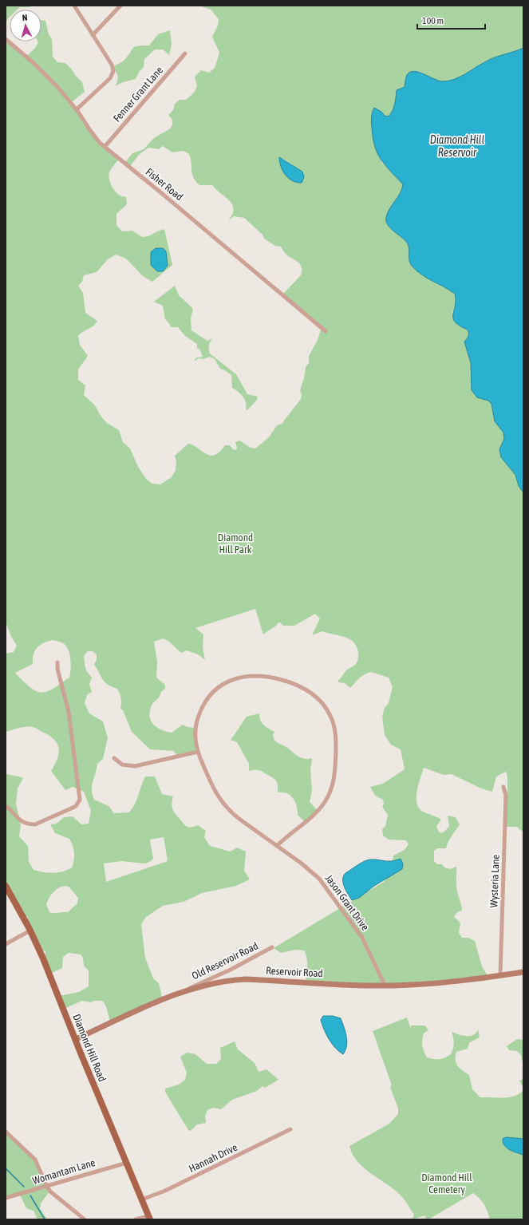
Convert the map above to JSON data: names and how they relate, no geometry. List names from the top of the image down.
{
  "streets": {
    "main road": ["Diamond Hill Road"],
    "street": [
      "Fenner Grant Lane",
      "Fisher Road",
      "Wysteria Lane",
      "Jason Grant Drive",
      "Old Reservoir Road",
      "Reservoir Road",
      "Hannah Drive",
      "Womantam Lane"
    ]
  },
  "crossings": [
    ["Fenner Grant Lane", "Fisher Road"],
    ["Wysteria Lane", "Reservoir Road"],
    ["Jason Grant Drive", "Reservoir Road"],
    ["Old Reservoir Road", "Reservoir Road"],
    ["Reservoir Road", "Diamond Hill Road"],
    ["Diamond Hill Road", "Hannah Drive"],
    ["Diamond Hill Road", "Womantam Lane"]
  ],
  "water": ["Diamond Hill Reservoir"],
  "parks": ["Diamond Hill Park", "Diamond Hill Cemetery"],
  "scale_bar": "100 m",
  "north": "top"
}
